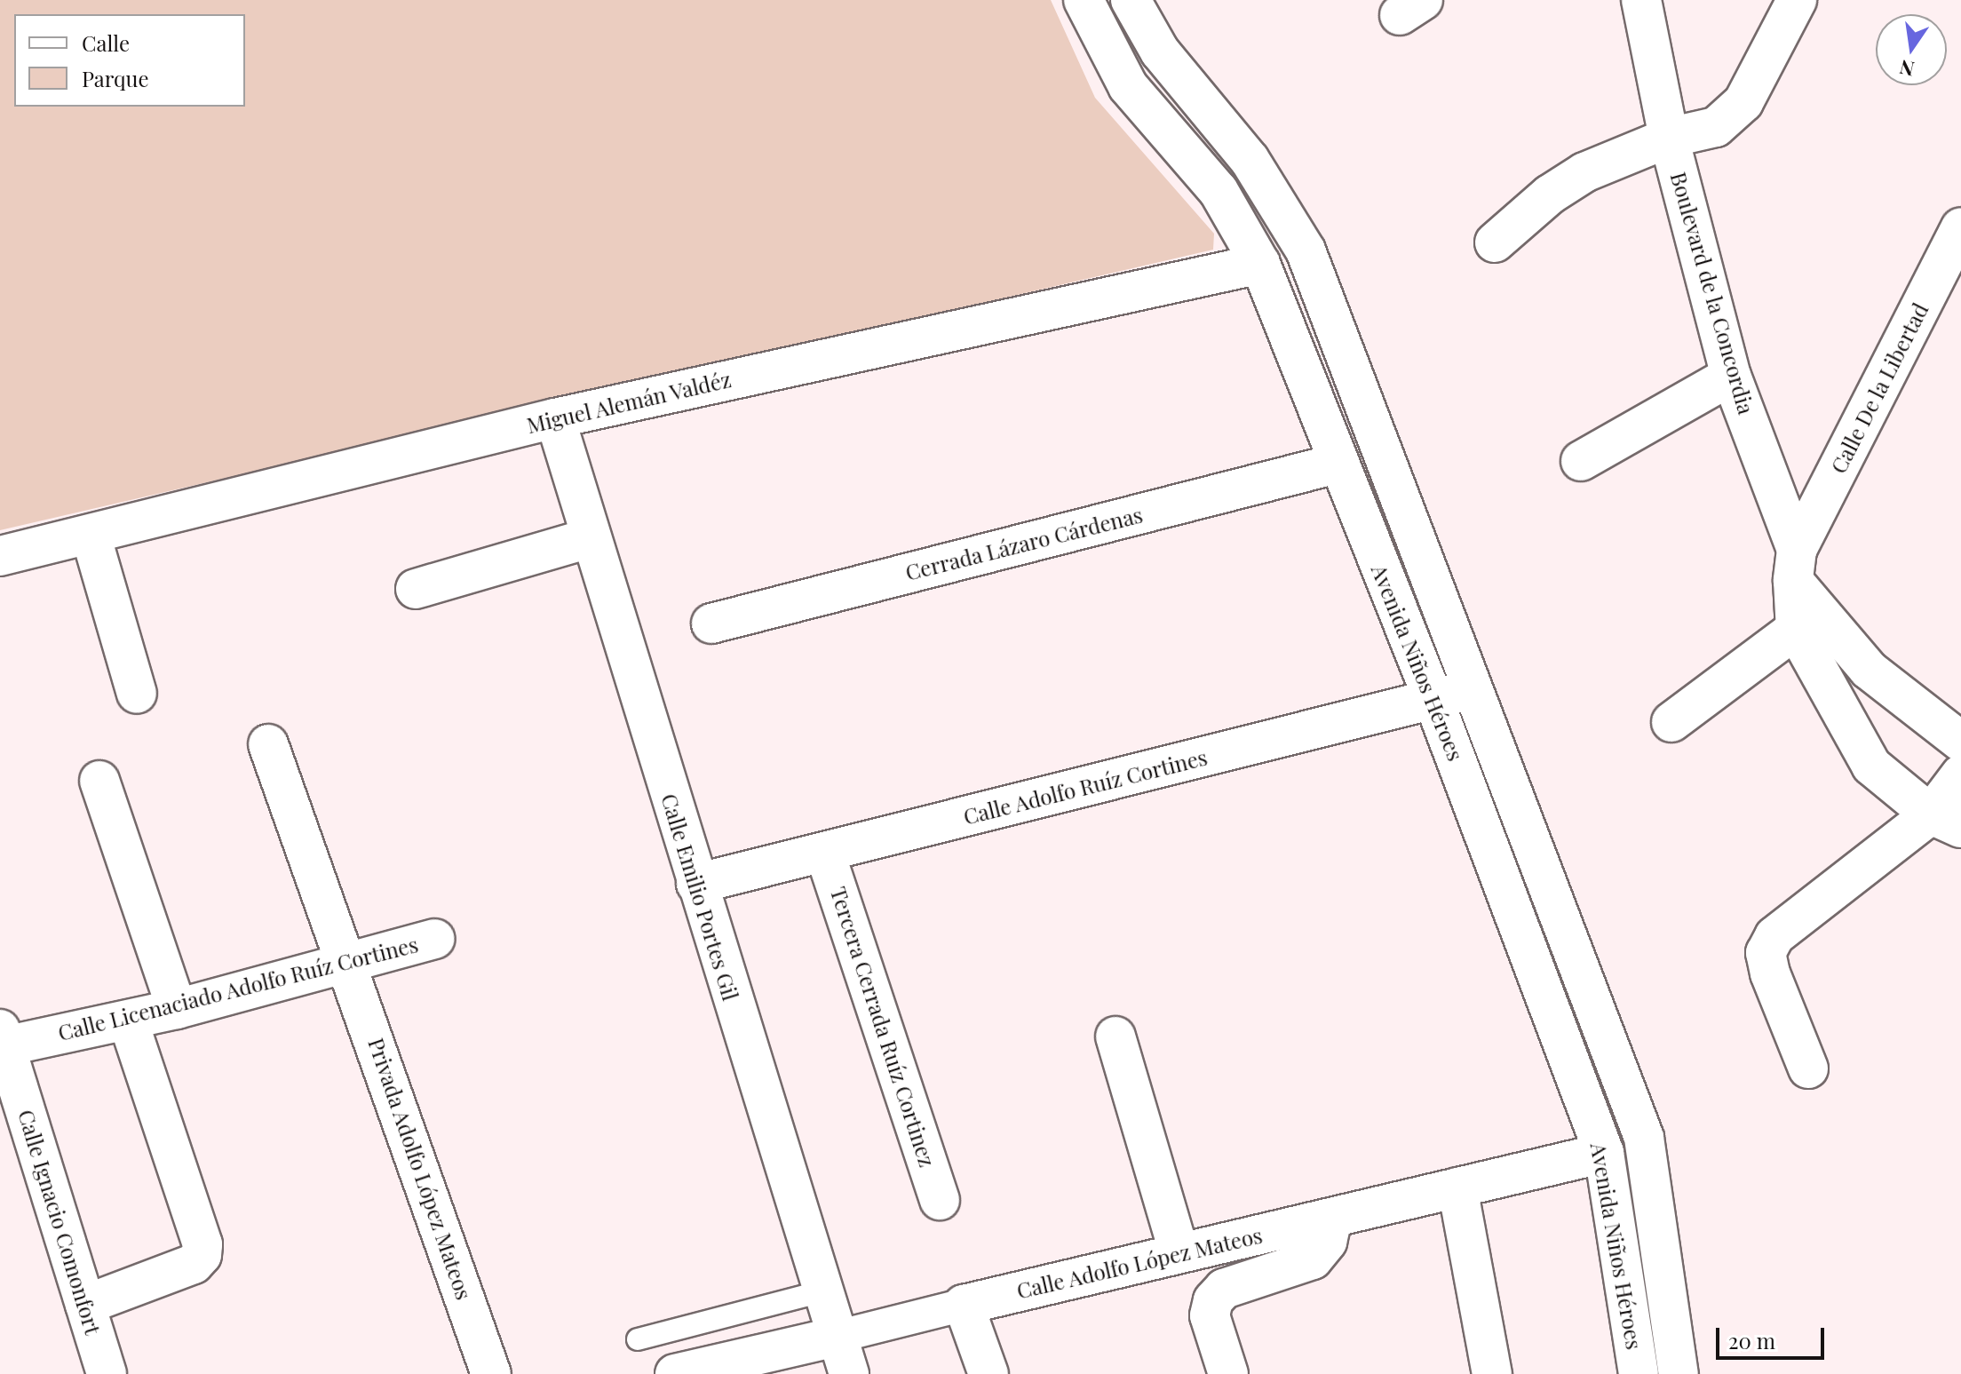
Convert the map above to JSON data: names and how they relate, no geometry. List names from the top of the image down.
{
  "streets": {
    "street": [
      "Boulevard de la Concordia",
      "Calle De la Libertad",
      "Miguel Alemán Valdéz",
      "Cerrada Lázaro Cárdenas",
      "Avenida Niños Héroes",
      "Calle Adolfo Ruíz Cortines",
      "Calle Emilio Portes Gil",
      "Calle Licenaciado Adolfo Ruíz Cortines",
      "Tercera Cerrada Ruíz Cortinez",
      "Privada Adolfo López Mateos",
      "Calle Ignacio Comonfort",
      "Calle Adolfo López Mateos"
    ]
  },
  "crossings": [
    ["Boulevard de la Concordia", "Calle De la Libertad"],
    ["Miguel Alemán Valdéz", "Avenida Niños Héroes"],
    ["Miguel Alemán Valdéz", "Calle Emilio Portes Gil"],
    ["Cerrada Lázaro Cárdenas", "Avenida Niños Héroes"],
    ["Avenida Niños Héroes", "Calle Adolfo Ruíz Cortines"],
    ["Avenida Niños Héroes", "Calle Adolfo López Mateos"],
    ["Calle Adolfo Ruíz Cortines", "Calle Emilio Portes Gil"],
    ["Calle Adolfo Ruíz Cortines", "Tercera Cerrada Ruíz Cortinez"],
    ["Calle Emilio Portes Gil", "Calle Adolfo López Mateos"],
    ["Calle Licenaciado Adolfo Ruíz Cortines", "Privada Adolfo López Mateos"],
    ["Calle Licenaciado Adolfo Ruíz Cortines", "Calle Ignacio Comonfort"]
  ],
  "legend": ["Calle", "Parque"],
  "scale_bar": "20 m",
  "north": "bottom"
}
